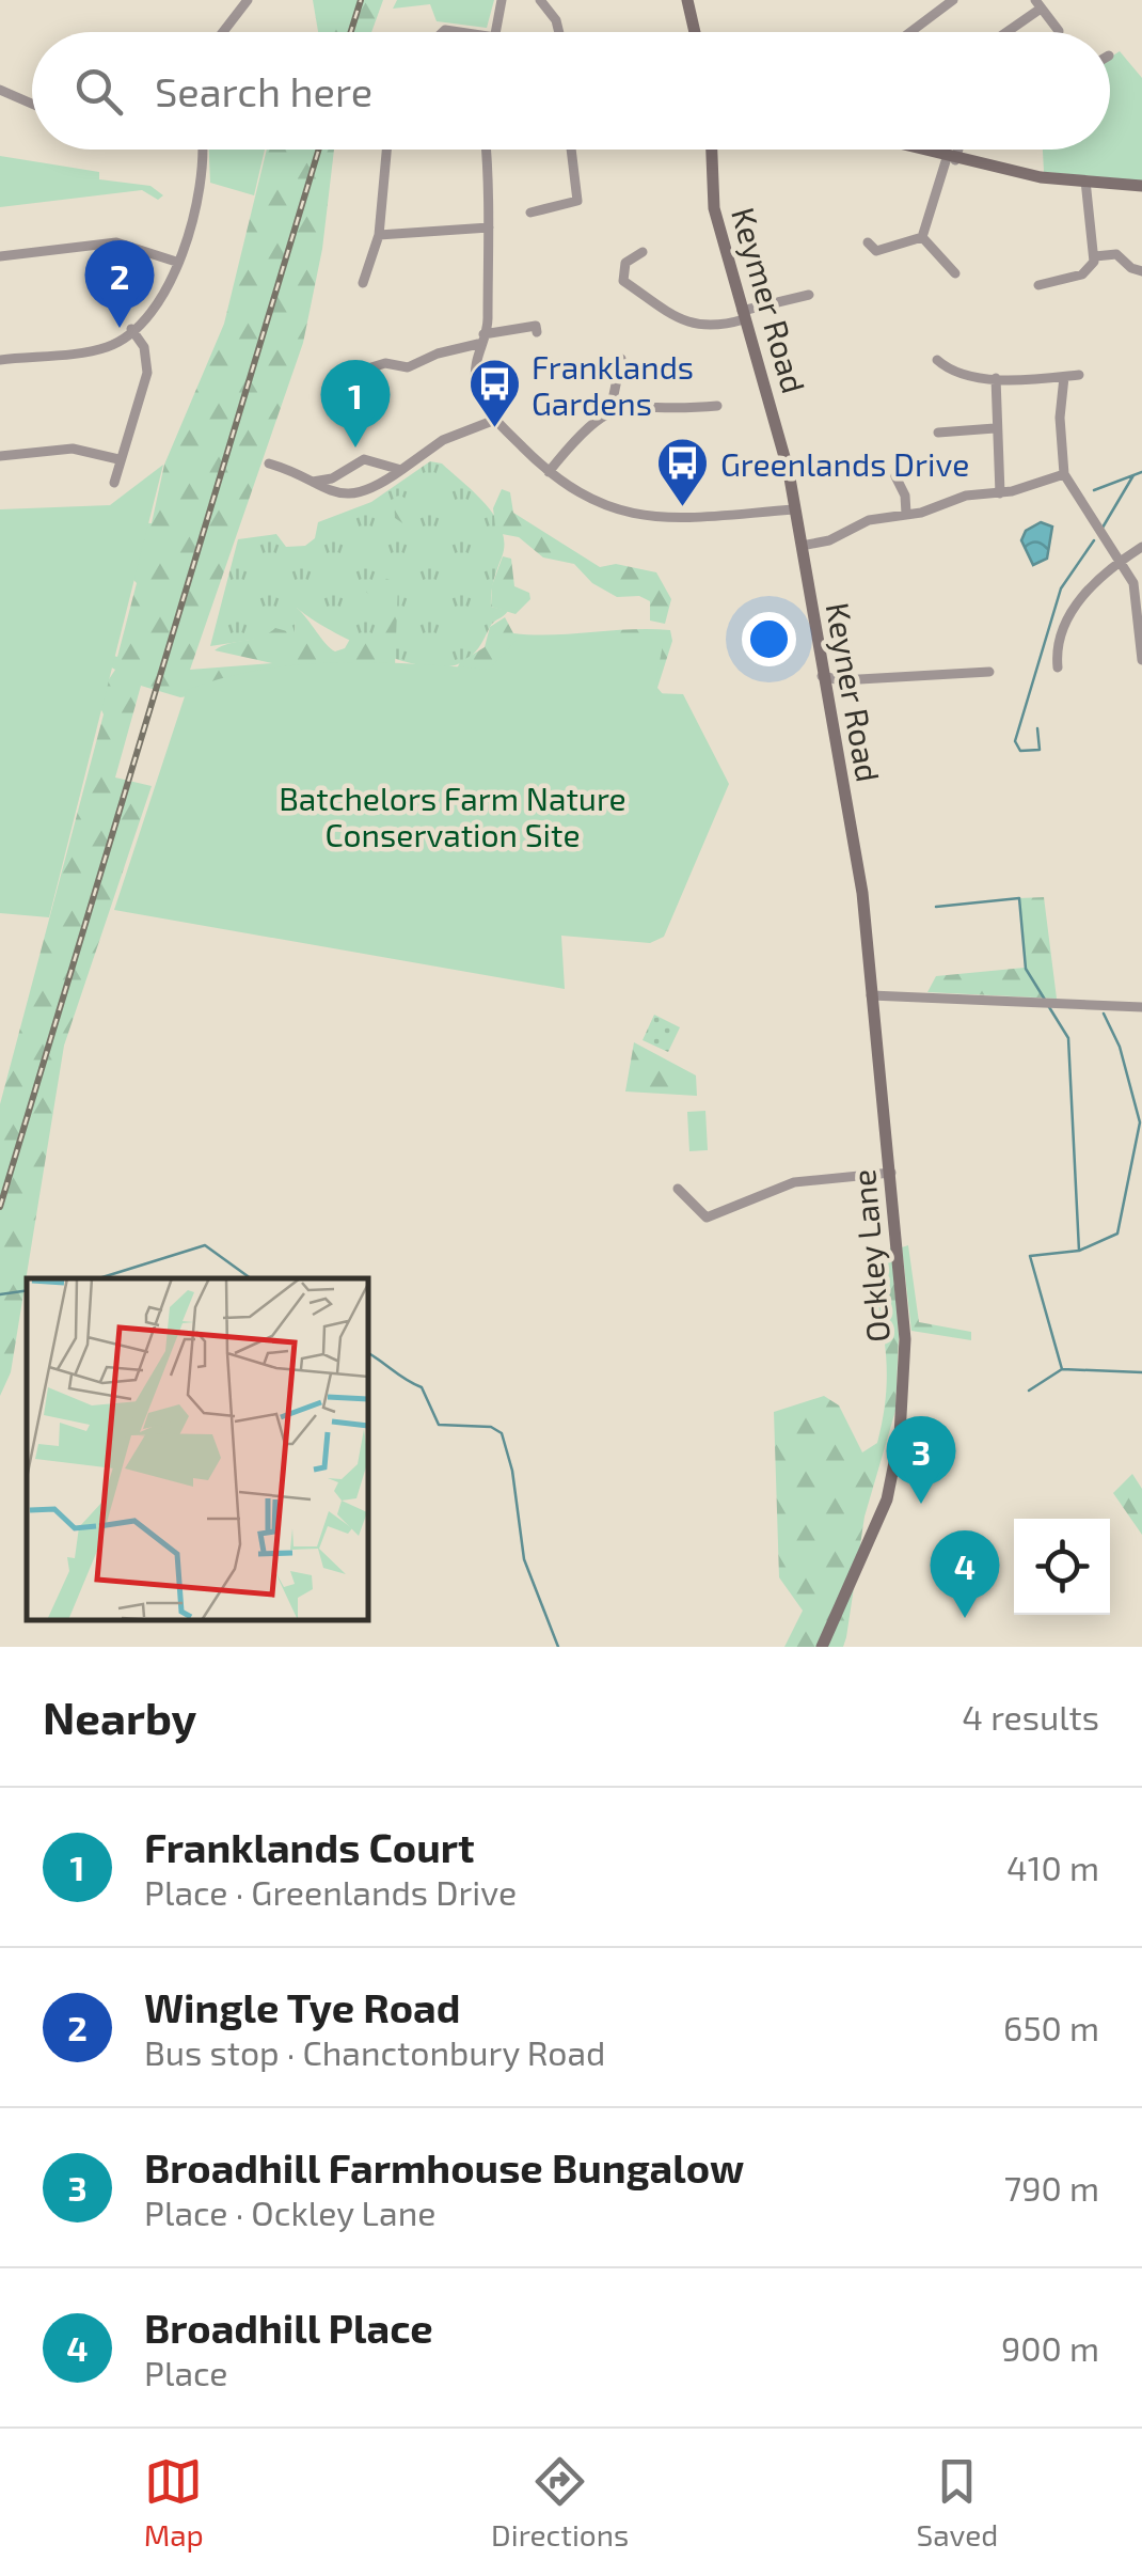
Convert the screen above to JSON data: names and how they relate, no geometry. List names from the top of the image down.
{
  "streets": {
    "street": ["Keymer Road", "Keyner Road", "Ockley Lane"]
  },
  "crossings": [
    ["Keymer Road", "Keyner Road"],
    ["Keyner Road", "Ockley Lane"]
  ],
  "parks": ["Batchelors Farm Nature Conservation Site"],
  "places": {
    "bus stop": ["Franklands Gardens", "Greenlands Drive"]
  },
  "page": {
    "search": "Search here",
    "pins": [
      "2",
      "1",
      "3",
      "4"
    ],
    "heading": ["Nearby", "4 results"],
    "list": [
      {
        "mark": "1",
        "name": "Franklands Court",
        "note": "Place · Greenlands Drive",
        "value": "410 m"
      },
      {
        "mark": "2",
        "name": "Wingle Tye Road",
        "note": "Bus stop · Chanctonbury Road",
        "value": "650 m"
      },
      {
        "mark": "3",
        "name": "Broadhill Farmhouse Bungalow",
        "note": "Place · Ockley Lane",
        "value": "790 m"
      },
      {
        "mark": "4",
        "name": "Broadhill Place",
        "note": "Place",
        "value": "900 m"
      }
    ],
    "nav": ["Map", "Directions", "Saved"]
  }
}
